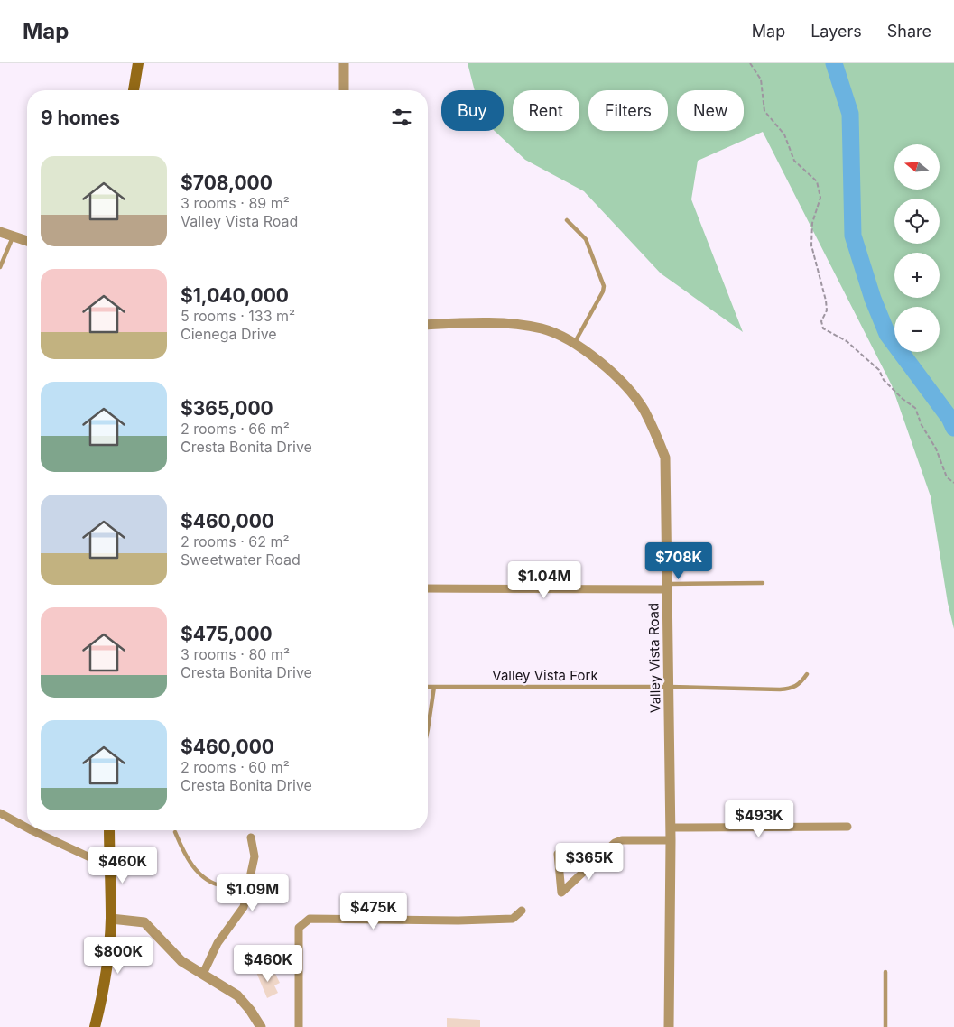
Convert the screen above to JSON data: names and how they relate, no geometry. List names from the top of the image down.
{
  "streets": {
    "street": ["Valley Vista Road"],
    "lane": ["Valley Vista Fork"]
  },
  "crossings": [
    ["Valley Vista Road", "Valley Vista Fork"]
  ],
  "north": "left",
  "page": {
    "header": "Map",
    "nav": ["Map", "Layers", "Share"],
    "chip": [
      "Buy",
      "Rent",
      "Filters",
      "New"
    ],
    "heading": "9 homes",
    "map_buttons": ["+", "−"],
    "list": [
      {
        "name": "$708,000",
        "note": "3 rooms · 89 m² · Valley Vista Road"
      },
      {
        "name": "$1,040,000",
        "note": "5 rooms · 133 m² · Cienega Drive"
      },
      {
        "name": "$365,000",
        "note": "2 rooms · 66 m² · Cresta Bonita Drive"
      },
      {
        "name": "$460,000",
        "note": "2 rooms · 62 m² · Sweetwater Road"
      },
      {
        "name": "$475,000",
        "note": "3 rooms · 80 m² · Cresta Bonita Drive"
      },
      {
        "name": "$460,000",
        "note": "2 rooms · 60 m² · Cresta Bonita Drive"
      }
    ],
    "price": [
      "$708K",
      "$1.04M",
      "$493K",
      "$365K",
      "$460K",
      "$1.09M",
      "$475K",
      "$800K",
      "$460K"
    ]
  }
}
